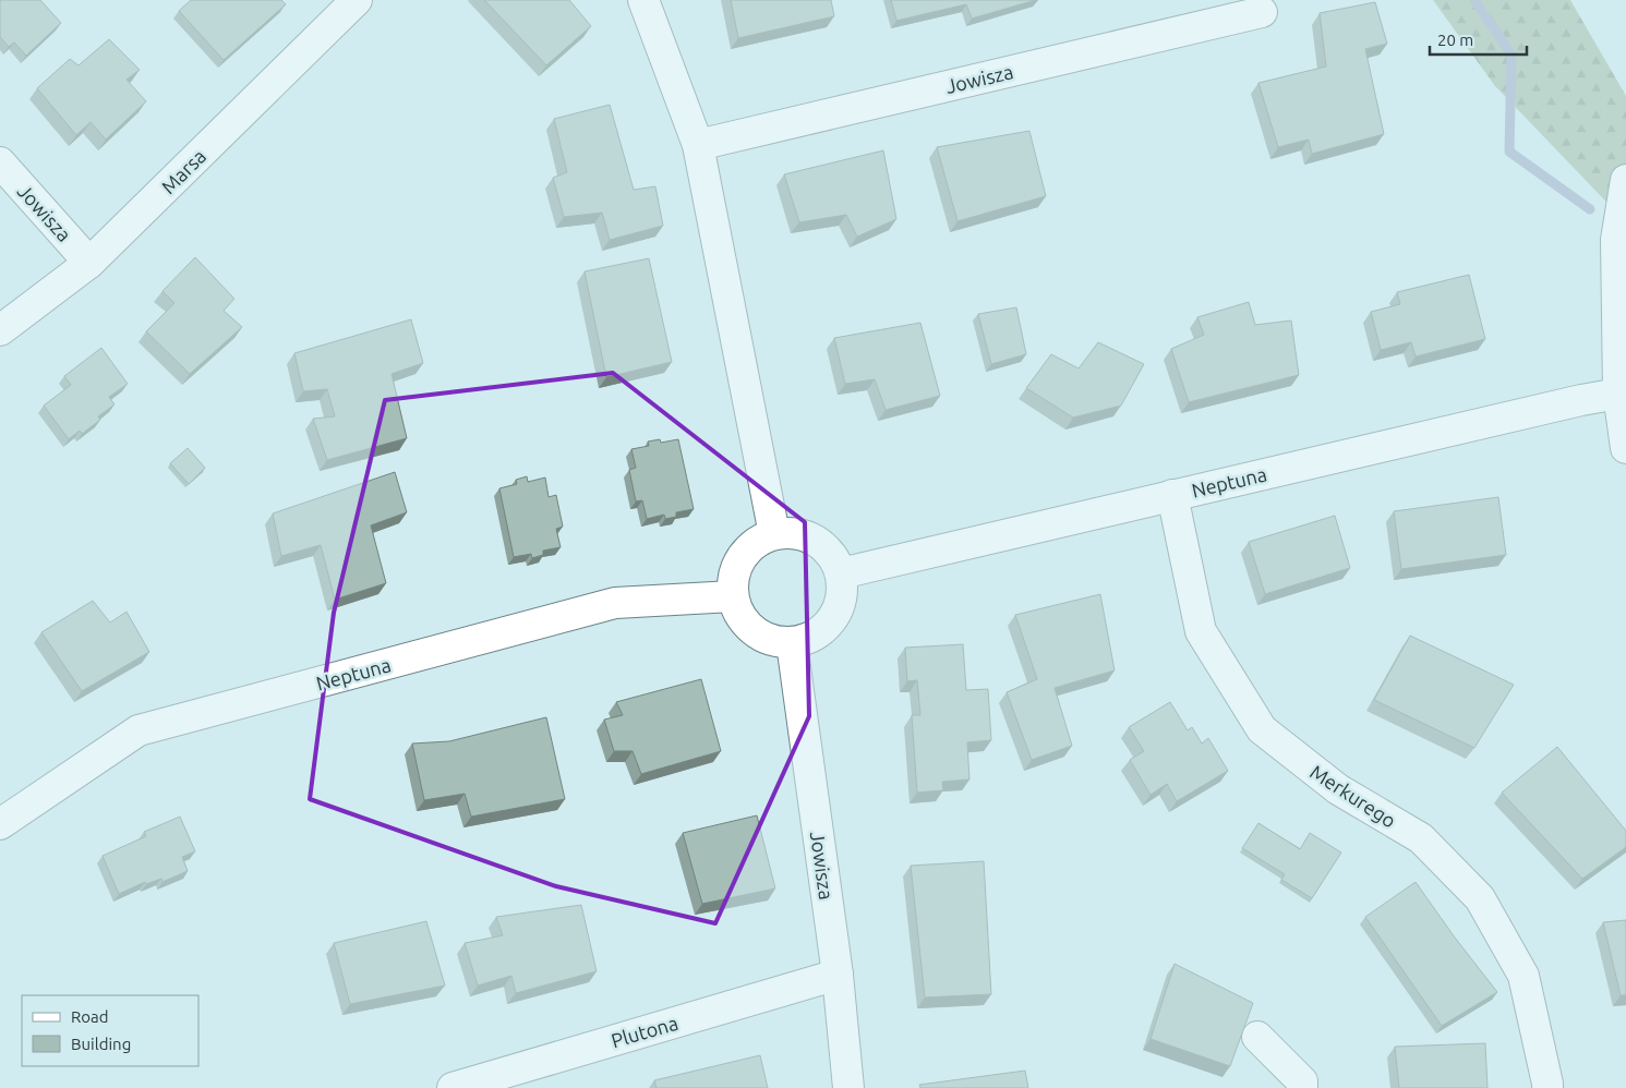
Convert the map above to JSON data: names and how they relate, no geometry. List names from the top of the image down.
{
  "streets": {
    "street": [
      "Jowisza",
      "Marsa",
      "Neptuna",
      "Merkurego",
      "Plutona"
    ]
  },
  "crossings": [
    ["Jowisza", "Marsa"],
    ["Jowisza", "Neptuna"],
    ["Jowisza", "Plutona"],
    ["Neptuna", "Merkurego"]
  ],
  "legend": ["Road", "Building"],
  "scale_bar": "20 m"
}
